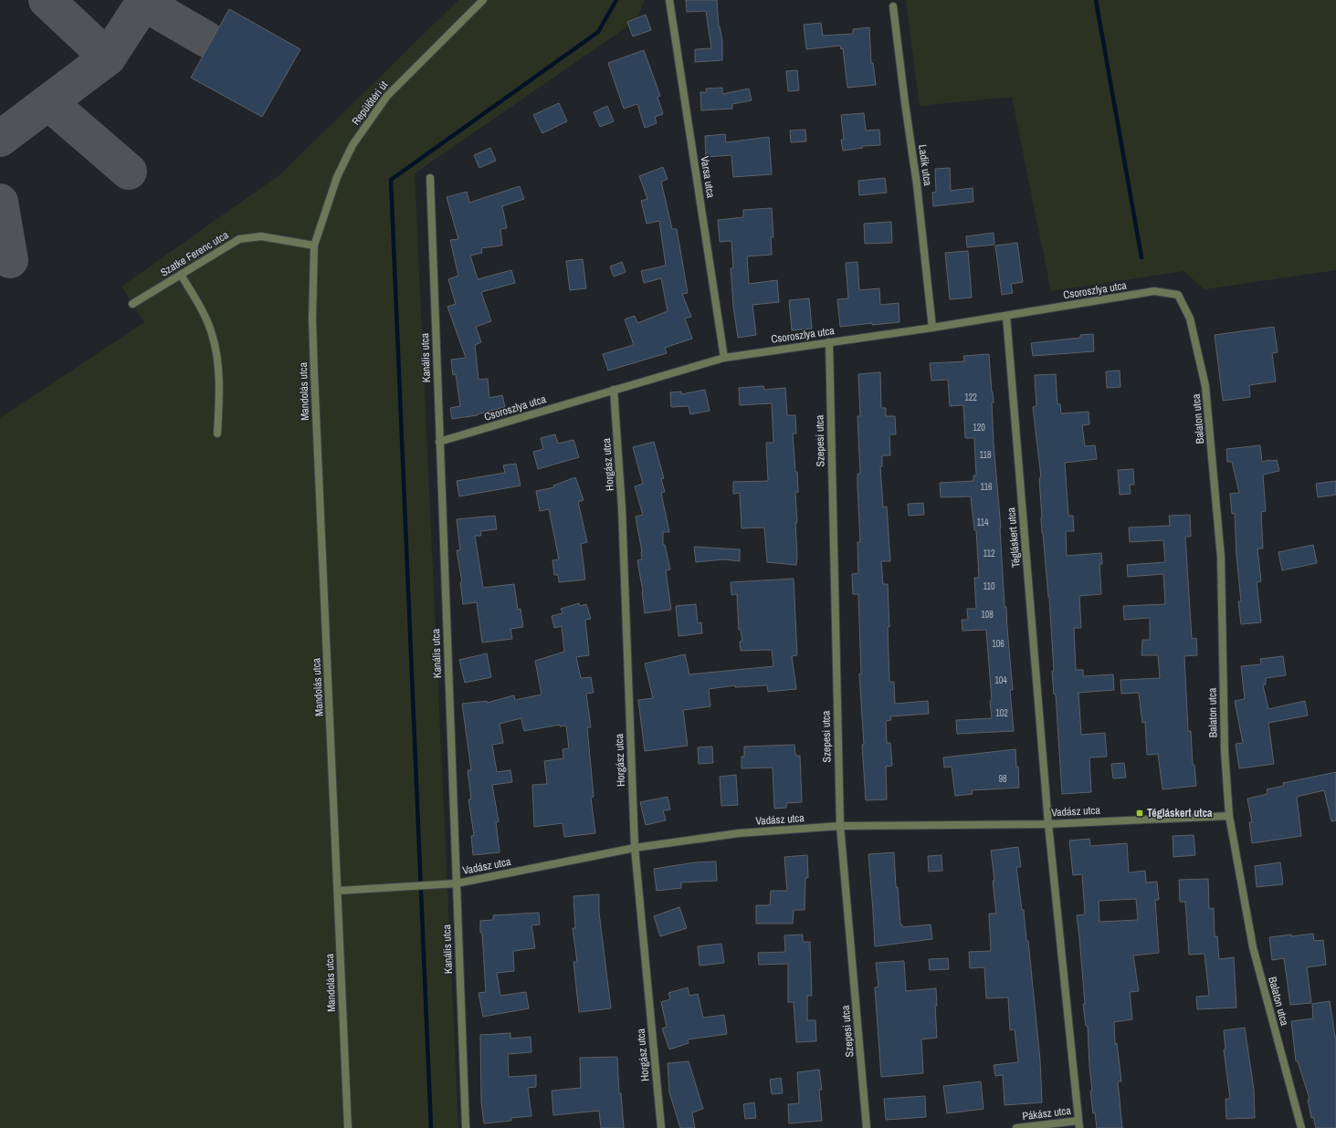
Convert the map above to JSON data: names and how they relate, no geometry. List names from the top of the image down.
{
  "streets": {
    "street": [
      "Repülőtéri út",
      "Ladik utca",
      "Varsa utca",
      "Szatke Ferenc utca",
      "Csoroszlya utca",
      "Kanális utca",
      "Mandolás utca",
      "Balaton utca",
      "Szepesi utca",
      "Horgász utca",
      "Tégláskert utca",
      "Vadász utca",
      "Pákász utca"
    ]
  },
  "crossings": [
    ["Repülőtéri út", "Szatke Ferenc utca"],
    ["Repülőtéri út", "Mandolás utca"],
    ["Ladik utca", "Csoroszlya utca"],
    ["Varsa utca", "Csoroszlya utca"],
    ["Szatke Ferenc utca", "Mandolás utca"],
    ["Csoroszlya utca", "Kanális utca"],
    ["Csoroszlya utca", "Balaton utca"],
    ["Csoroszlya utca", "Szepesi utca"],
    ["Csoroszlya utca", "Horgász utca"],
    ["Csoroszlya utca", "Tégláskert utca"],
    ["Kanális utca", "Vadász utca"],
    ["Mandolás utca", "Vadász utca"],
    ["Balaton utca", "Vadász utca"],
    ["Szepesi utca", "Vadász utca"],
    ["Horgász utca", "Vadász utca"],
    ["Tégláskert utca", "Vadász utca"],
    ["Tégláskert utca", "Pákász utca"]
  ],
  "places": {
    "transit": ["Tégláskert utca"]
  },
  "house_numbers": [
    "122",
    "120",
    "118",
    "116",
    "114",
    "112",
    "110",
    "108",
    "106",
    "104",
    "102",
    "98"
  ]
}
